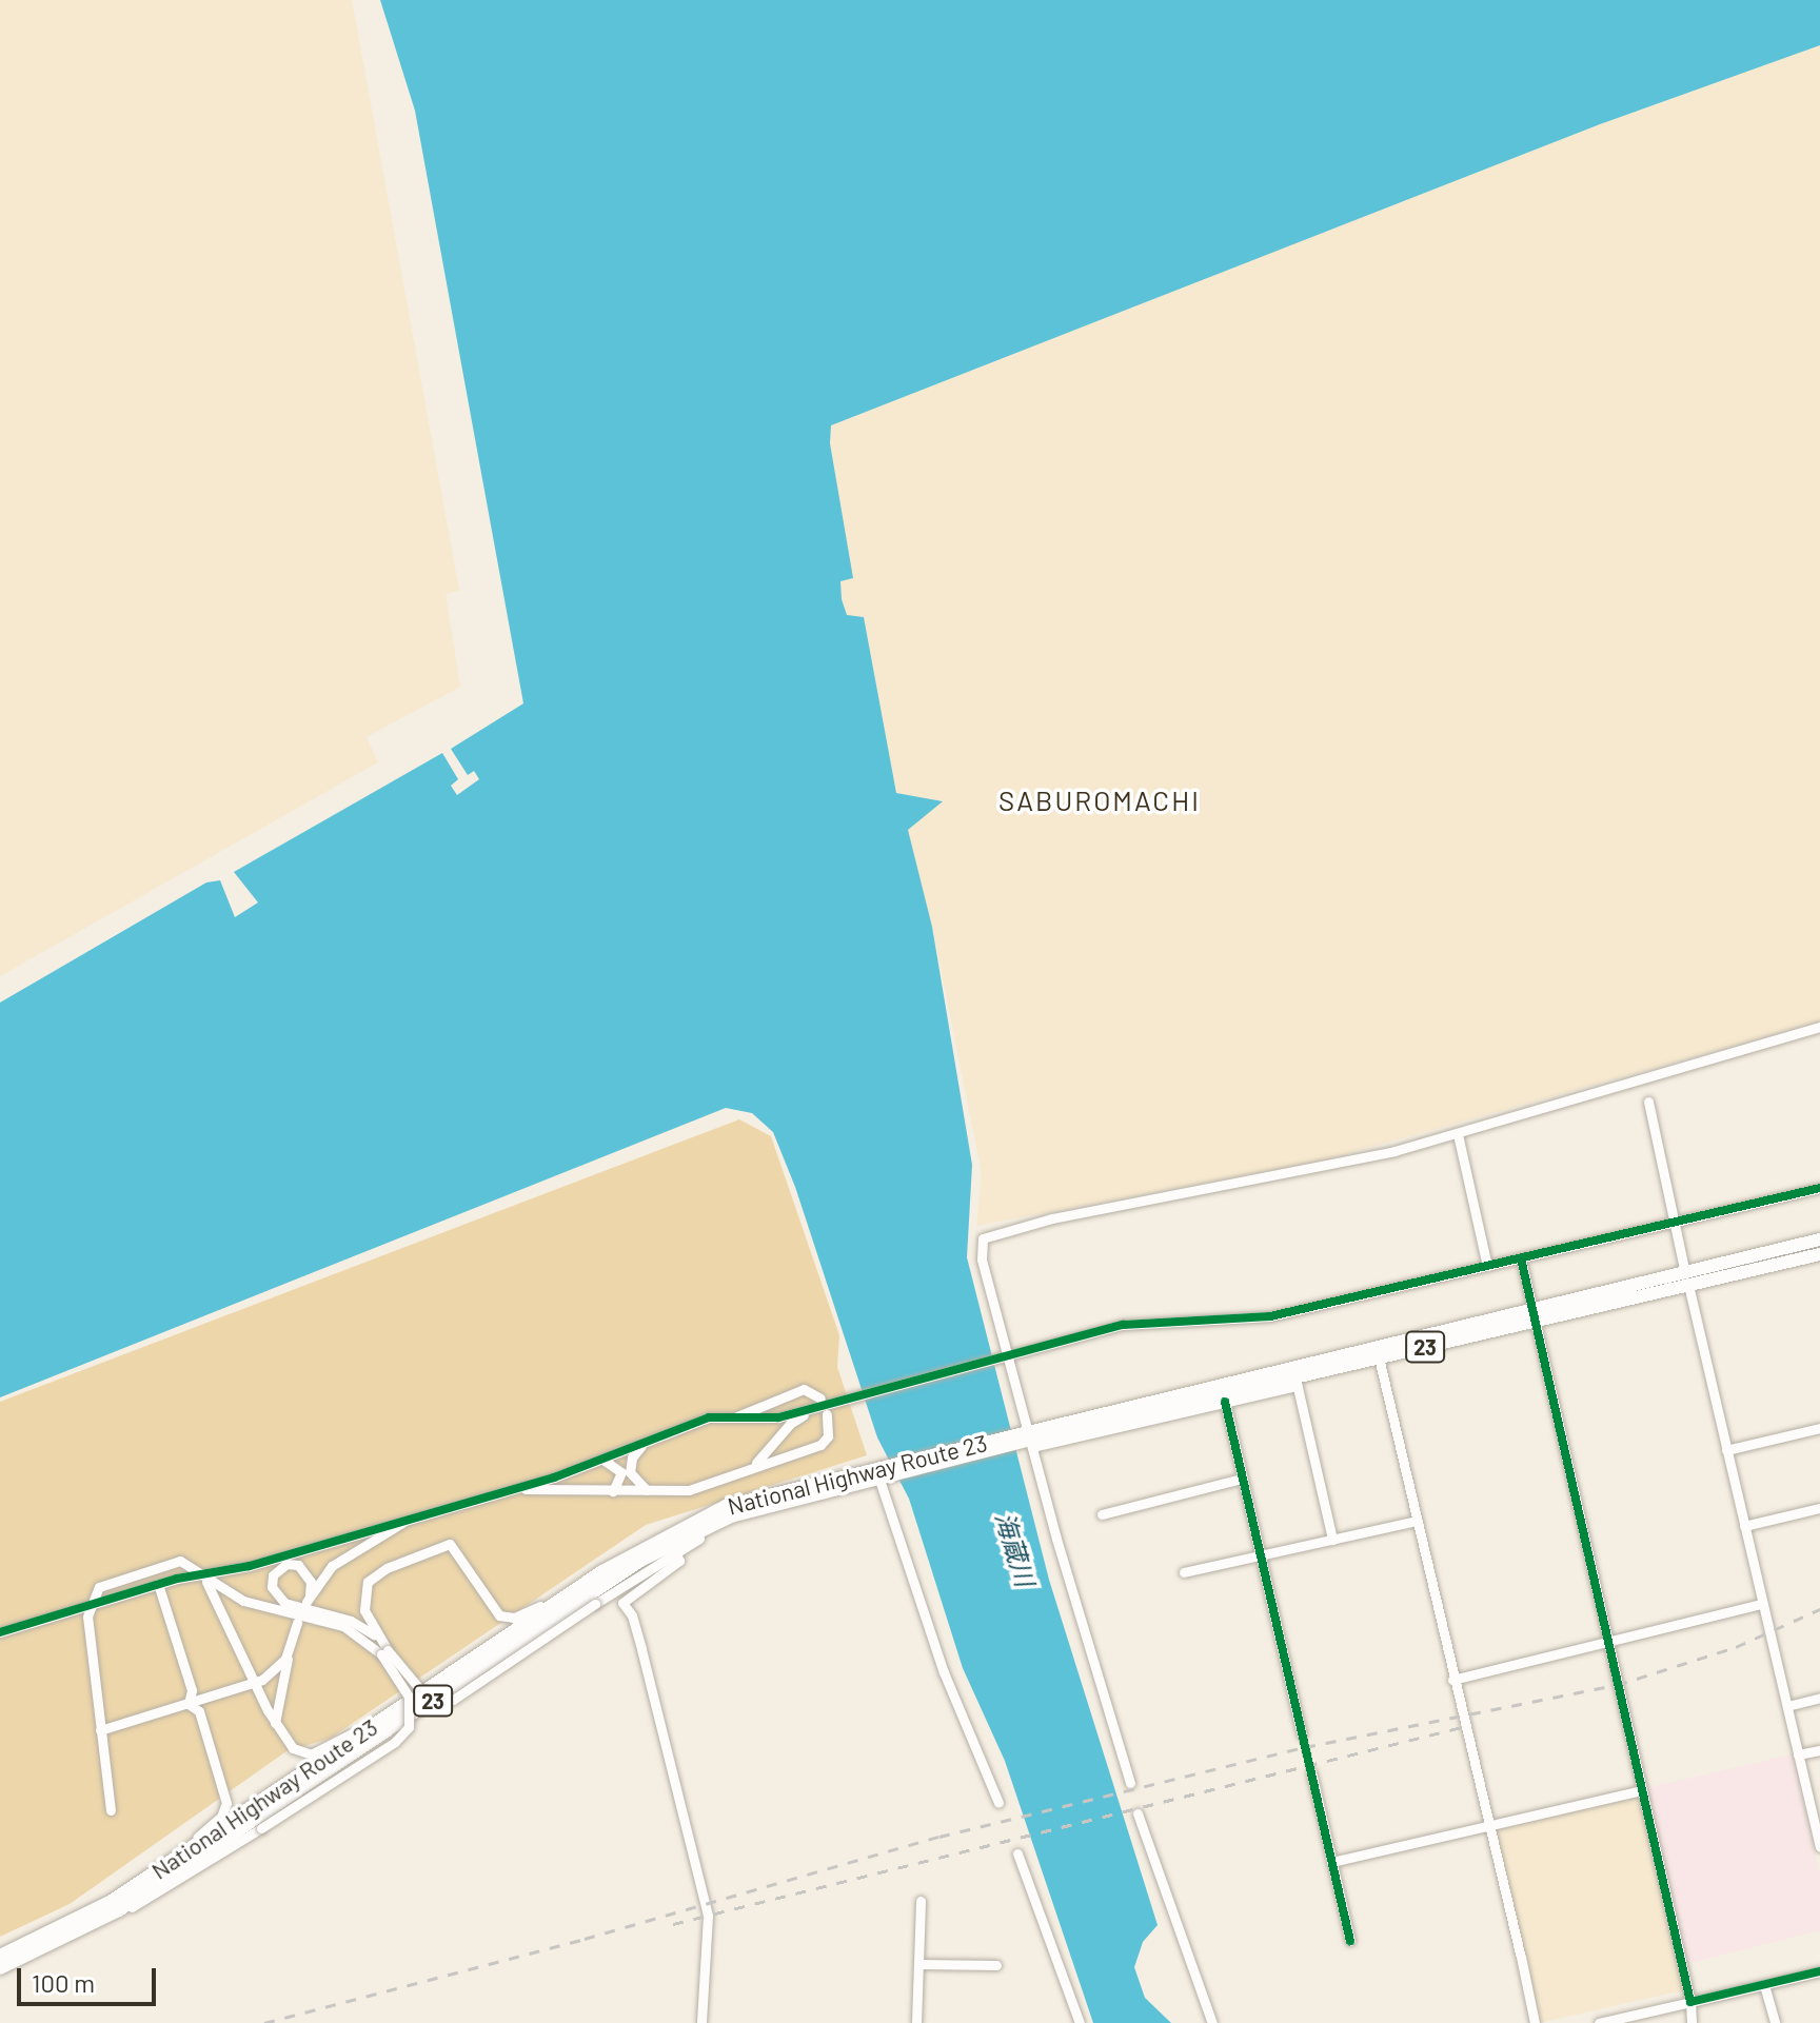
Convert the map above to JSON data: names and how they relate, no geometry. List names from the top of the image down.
{
  "streets": {
    "highway": ["23", "National Highway Route 23"]
  },
  "districts": ["SABUROMACHI"],
  "water": ["海蔵川"],
  "scale_bar": "100 m"
}
